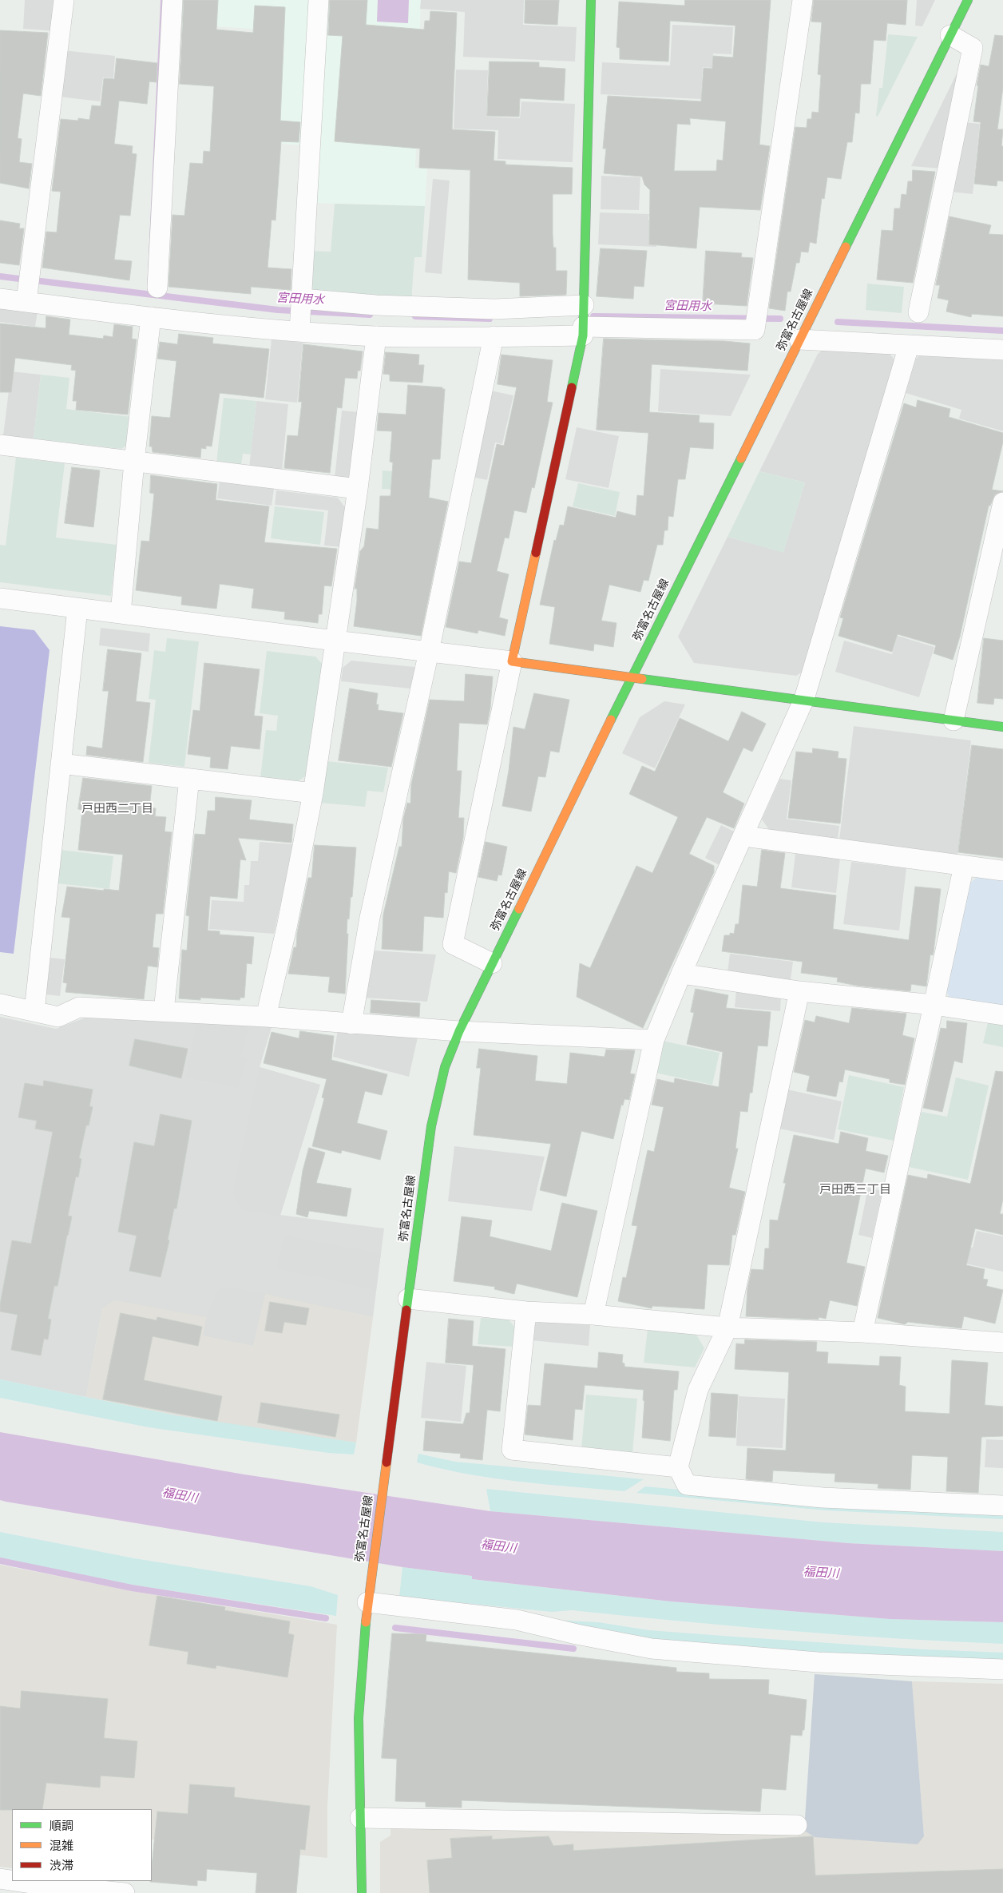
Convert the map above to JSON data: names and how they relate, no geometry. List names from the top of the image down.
{
  "streets": {
    "main road": ["弥富名古屋線"]
  },
  "districts": ["戸田西二丁目", "戸田西三丁目"],
  "water": ["宮田用水", "福田川"],
  "legend": ["順調", "混雑", "渋滞"]
}
